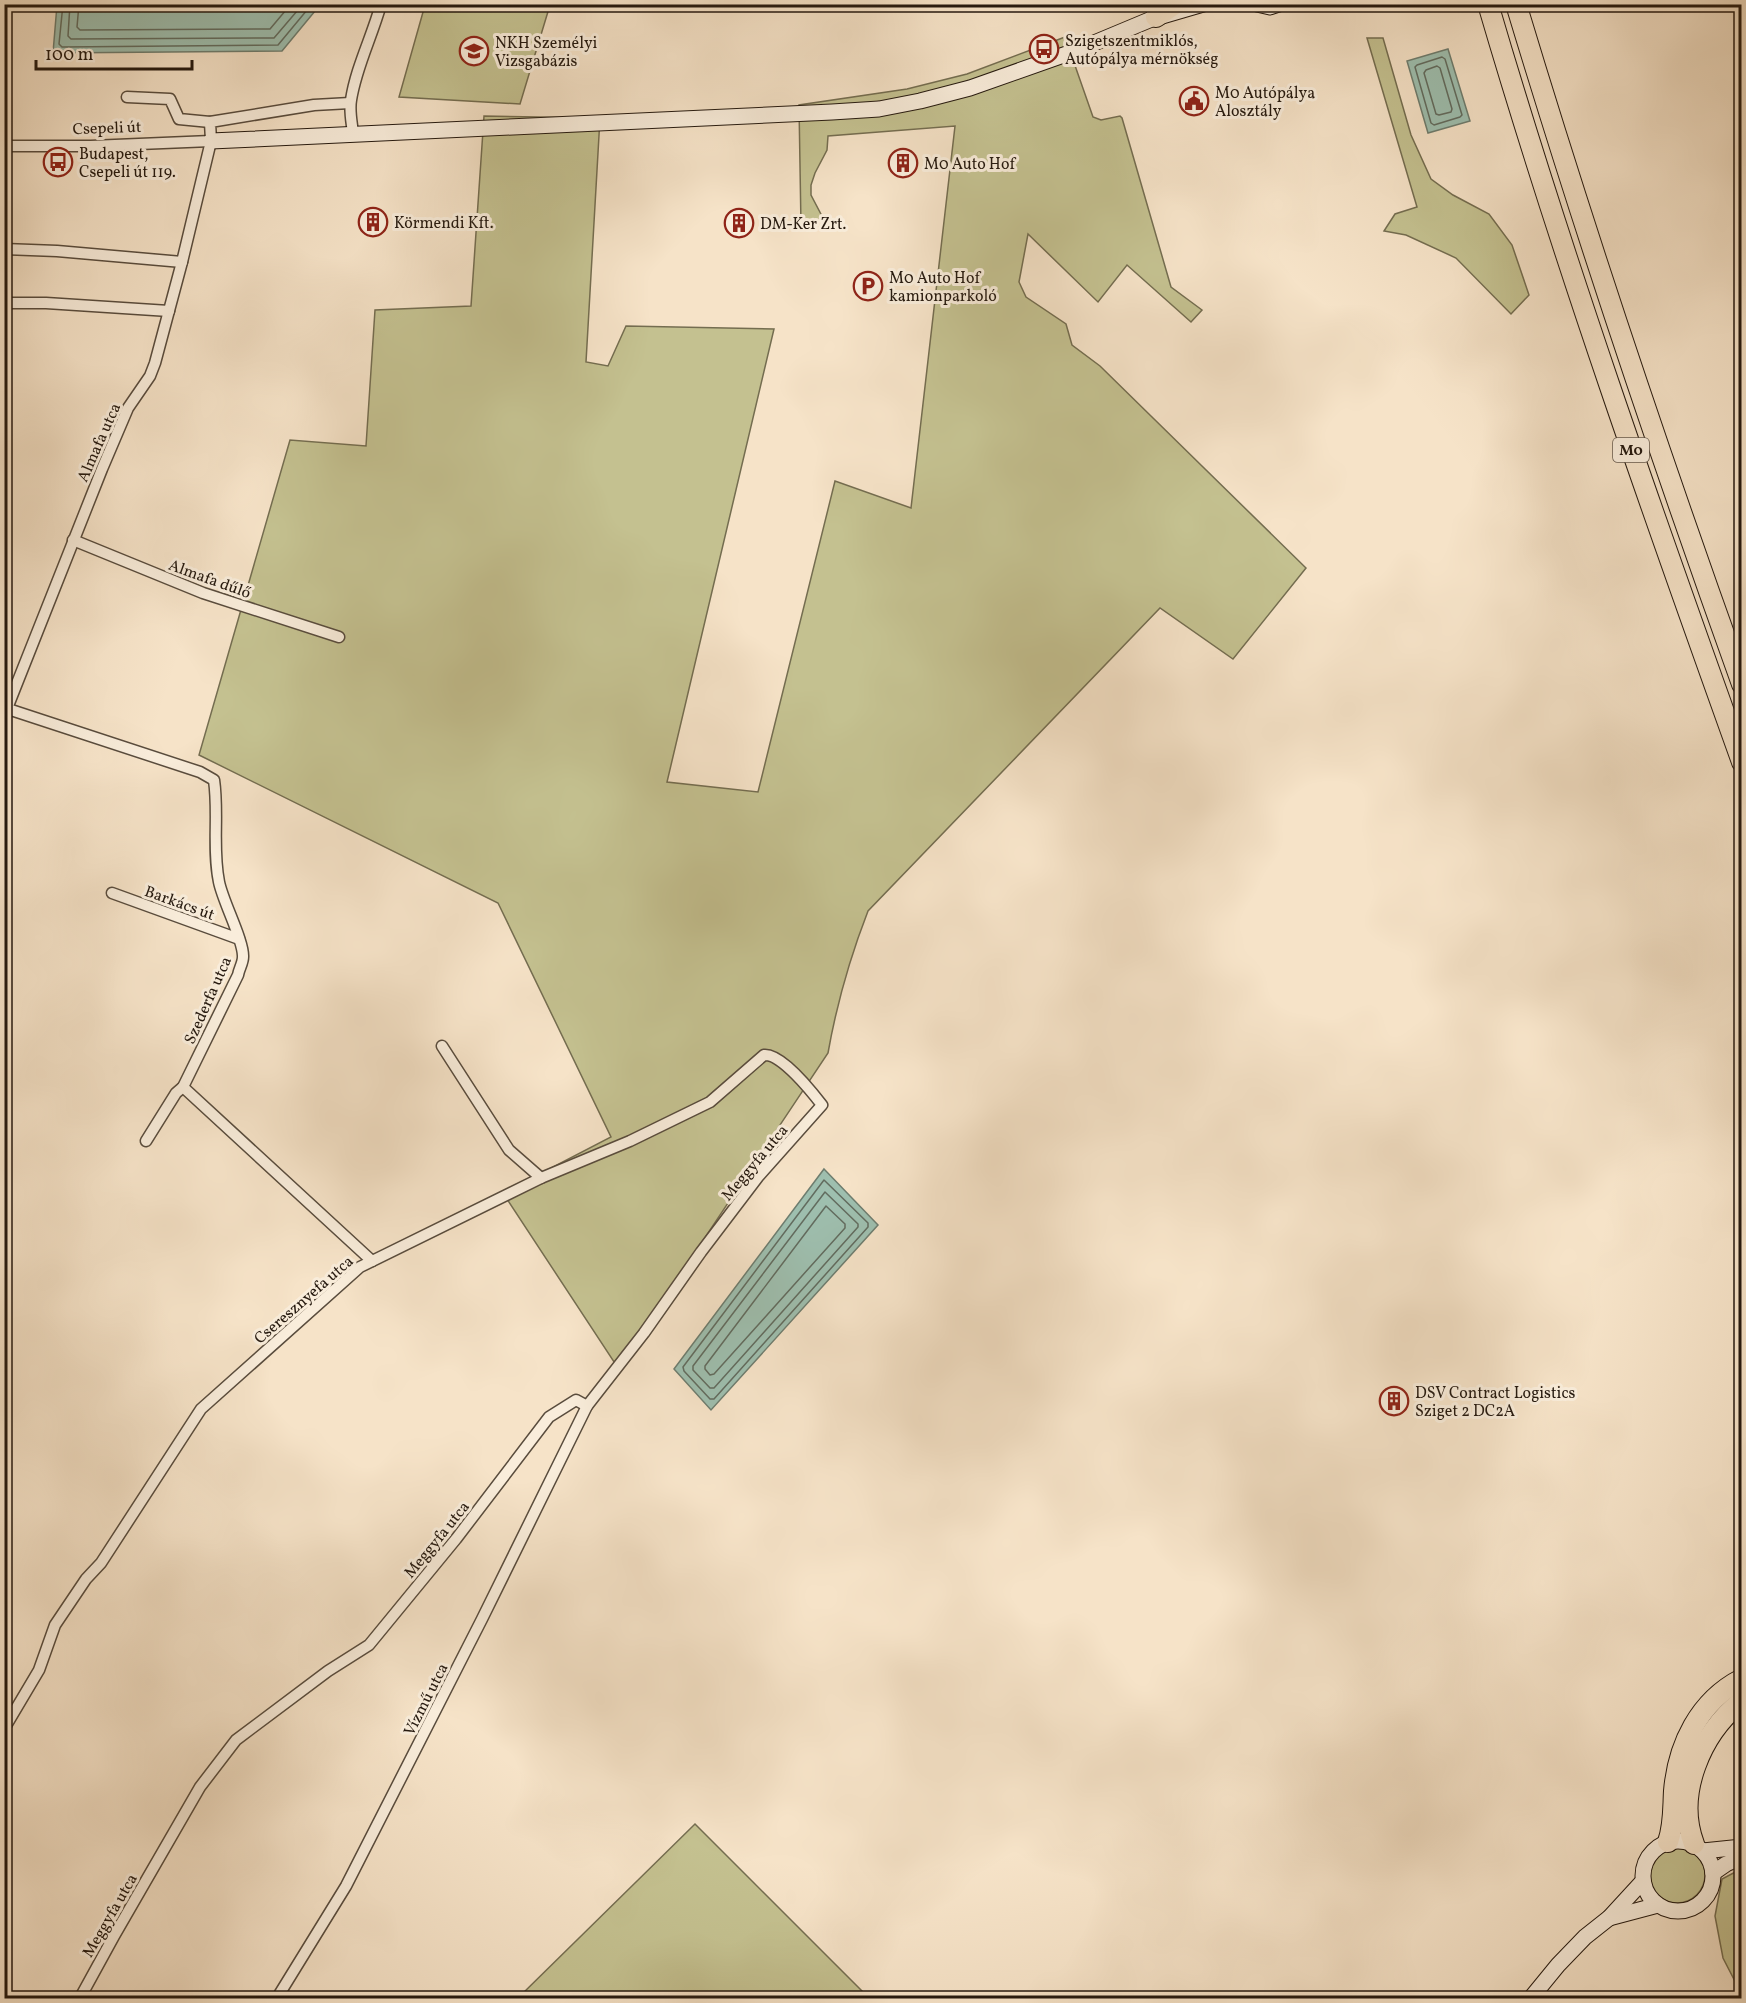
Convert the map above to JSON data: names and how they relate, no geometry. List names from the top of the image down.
{
  "streets": {
    "highway": ["M0"],
    "street": [
      "Csepeli út",
      "Almafa utca",
      "Almafa dűlő",
      "Barkács út",
      "Szederfa utca",
      "Meggyfa utca",
      "Cseresznyefa utca",
      "Vízmű utca"
    ]
  },
  "crossings": [
    ["Csepeli út", "Almafa utca"],
    ["Almafa utca", "Almafa dűlő"],
    ["Almafa utca", "Szederfa utca"],
    ["Barkács út", "Szederfa utca"],
    ["Meggyfa utca", "Cseresznyefa utca"],
    ["Meggyfa utca", "Vízmű utca"]
  ],
  "places": {
    "bus stop": ["Szigetszentmiklós, Autópálya mérnökség", "Budapest, Csepeli út 119."],
    "school or university": ["NKH Személyi Vizsgabázis"],
    "public building": ["M0 Autópálya Alosztály"],
    "building": [
      "M0 Auto Hof",
      "Körmendi Kft.",
      "DM-Ker Zrt.",
      "DSV Contract Logistics Sziget 2 DC2A"
    ],
    "parking": ["M0 Auto Hof kamionparkoló"]
  },
  "scale_bar": "100 m"
}
